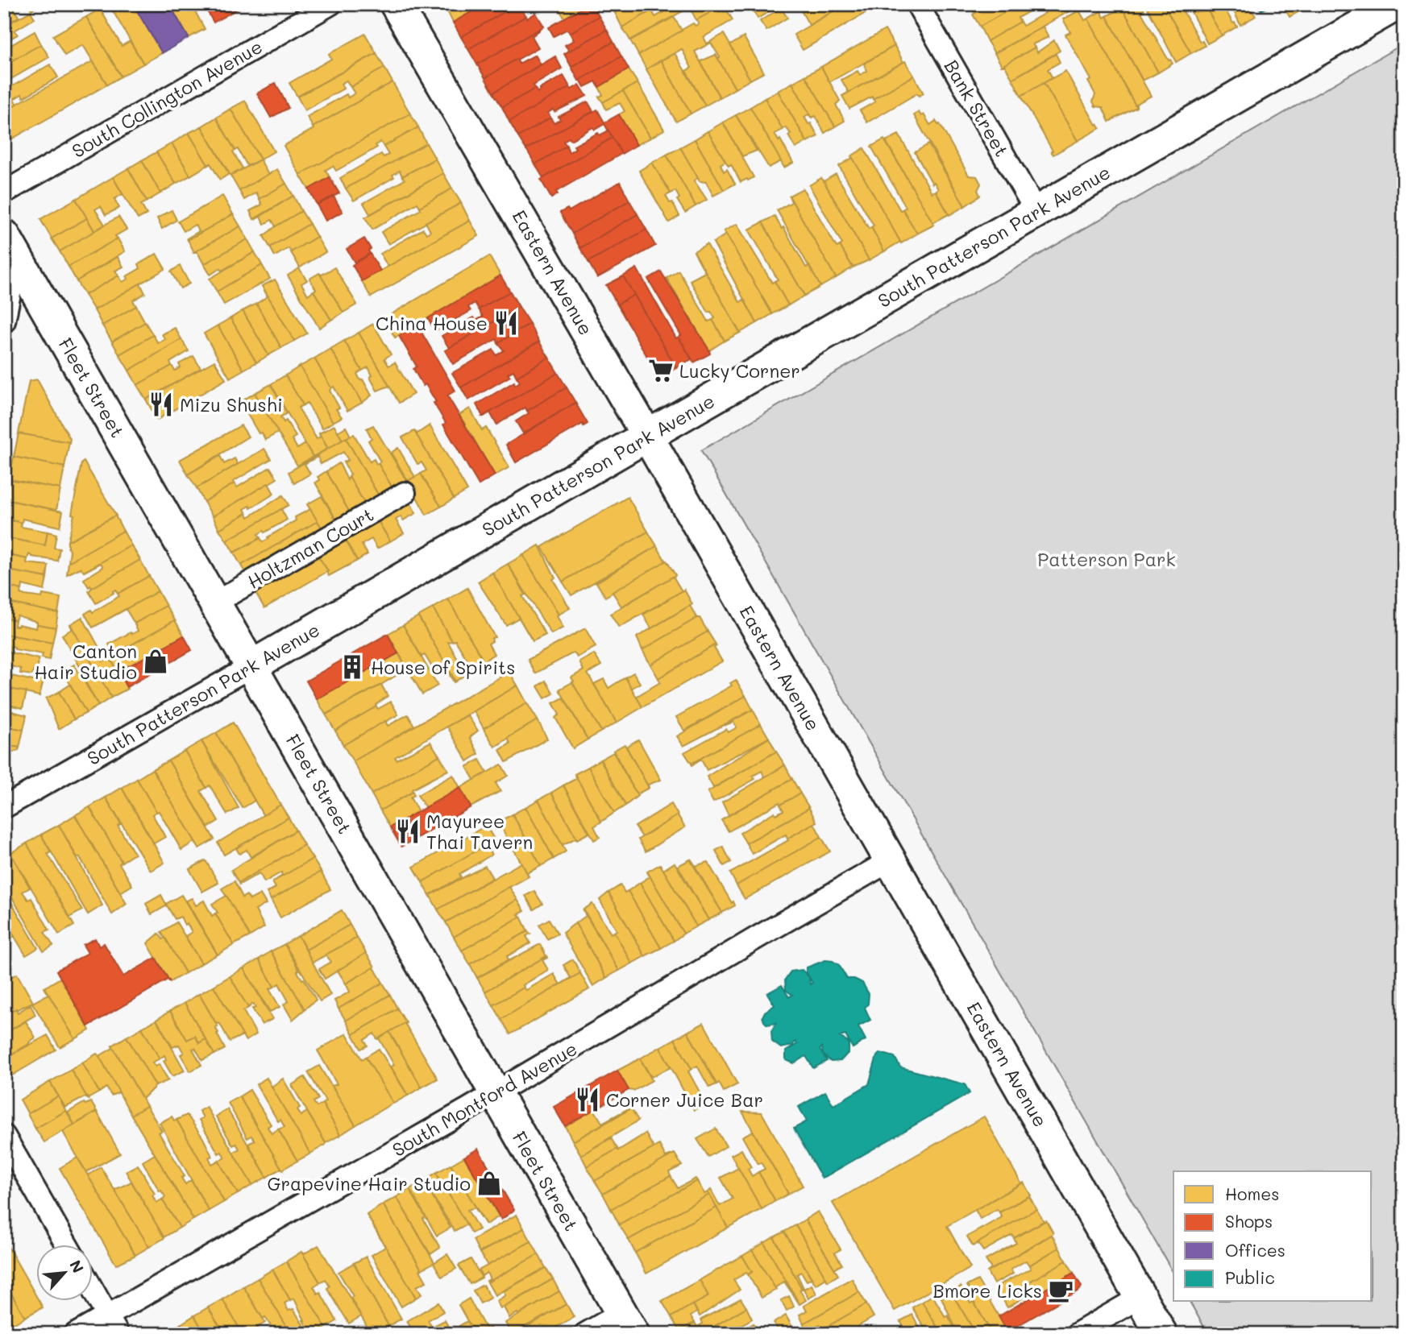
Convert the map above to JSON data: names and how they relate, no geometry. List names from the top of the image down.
{
  "streets": {
    "street": [
      "South Collington Avenue",
      "Bank Street",
      "South Patterson Park Avenue",
      "Eastern Avenue",
      "Fleet Street",
      "Holtzman Court",
      "South Montford Avenue"
    ]
  },
  "crossings": [
    ["Bank Street", "South Patterson Park Avenue"],
    ["South Patterson Park Avenue", "Eastern Avenue"],
    ["South Patterson Park Avenue", "Fleet Street"],
    ["Eastern Avenue", "South Montford Avenue"],
    ["Fleet Street", "Holtzman Court"],
    ["Fleet Street", "South Montford Avenue"]
  ],
  "parks": ["Patterson Park"],
  "places": {
    "restaurant": [
      "China House",
      "Mizu Shushi",
      "Mayuree Thai Tavern",
      "Corner Juice Bar"
    ],
    "supermarket": ["Lucky Corner"],
    "shop": ["Canton Hair Studio", "Grapevine Hair Studio"],
    "building": ["House of Spirits"],
    "cafe": ["Bmore Licks"]
  },
  "legend": [
    "Homes",
    "Shops",
    "Offices",
    "Public"
  ],
  "north": "top right"
}
